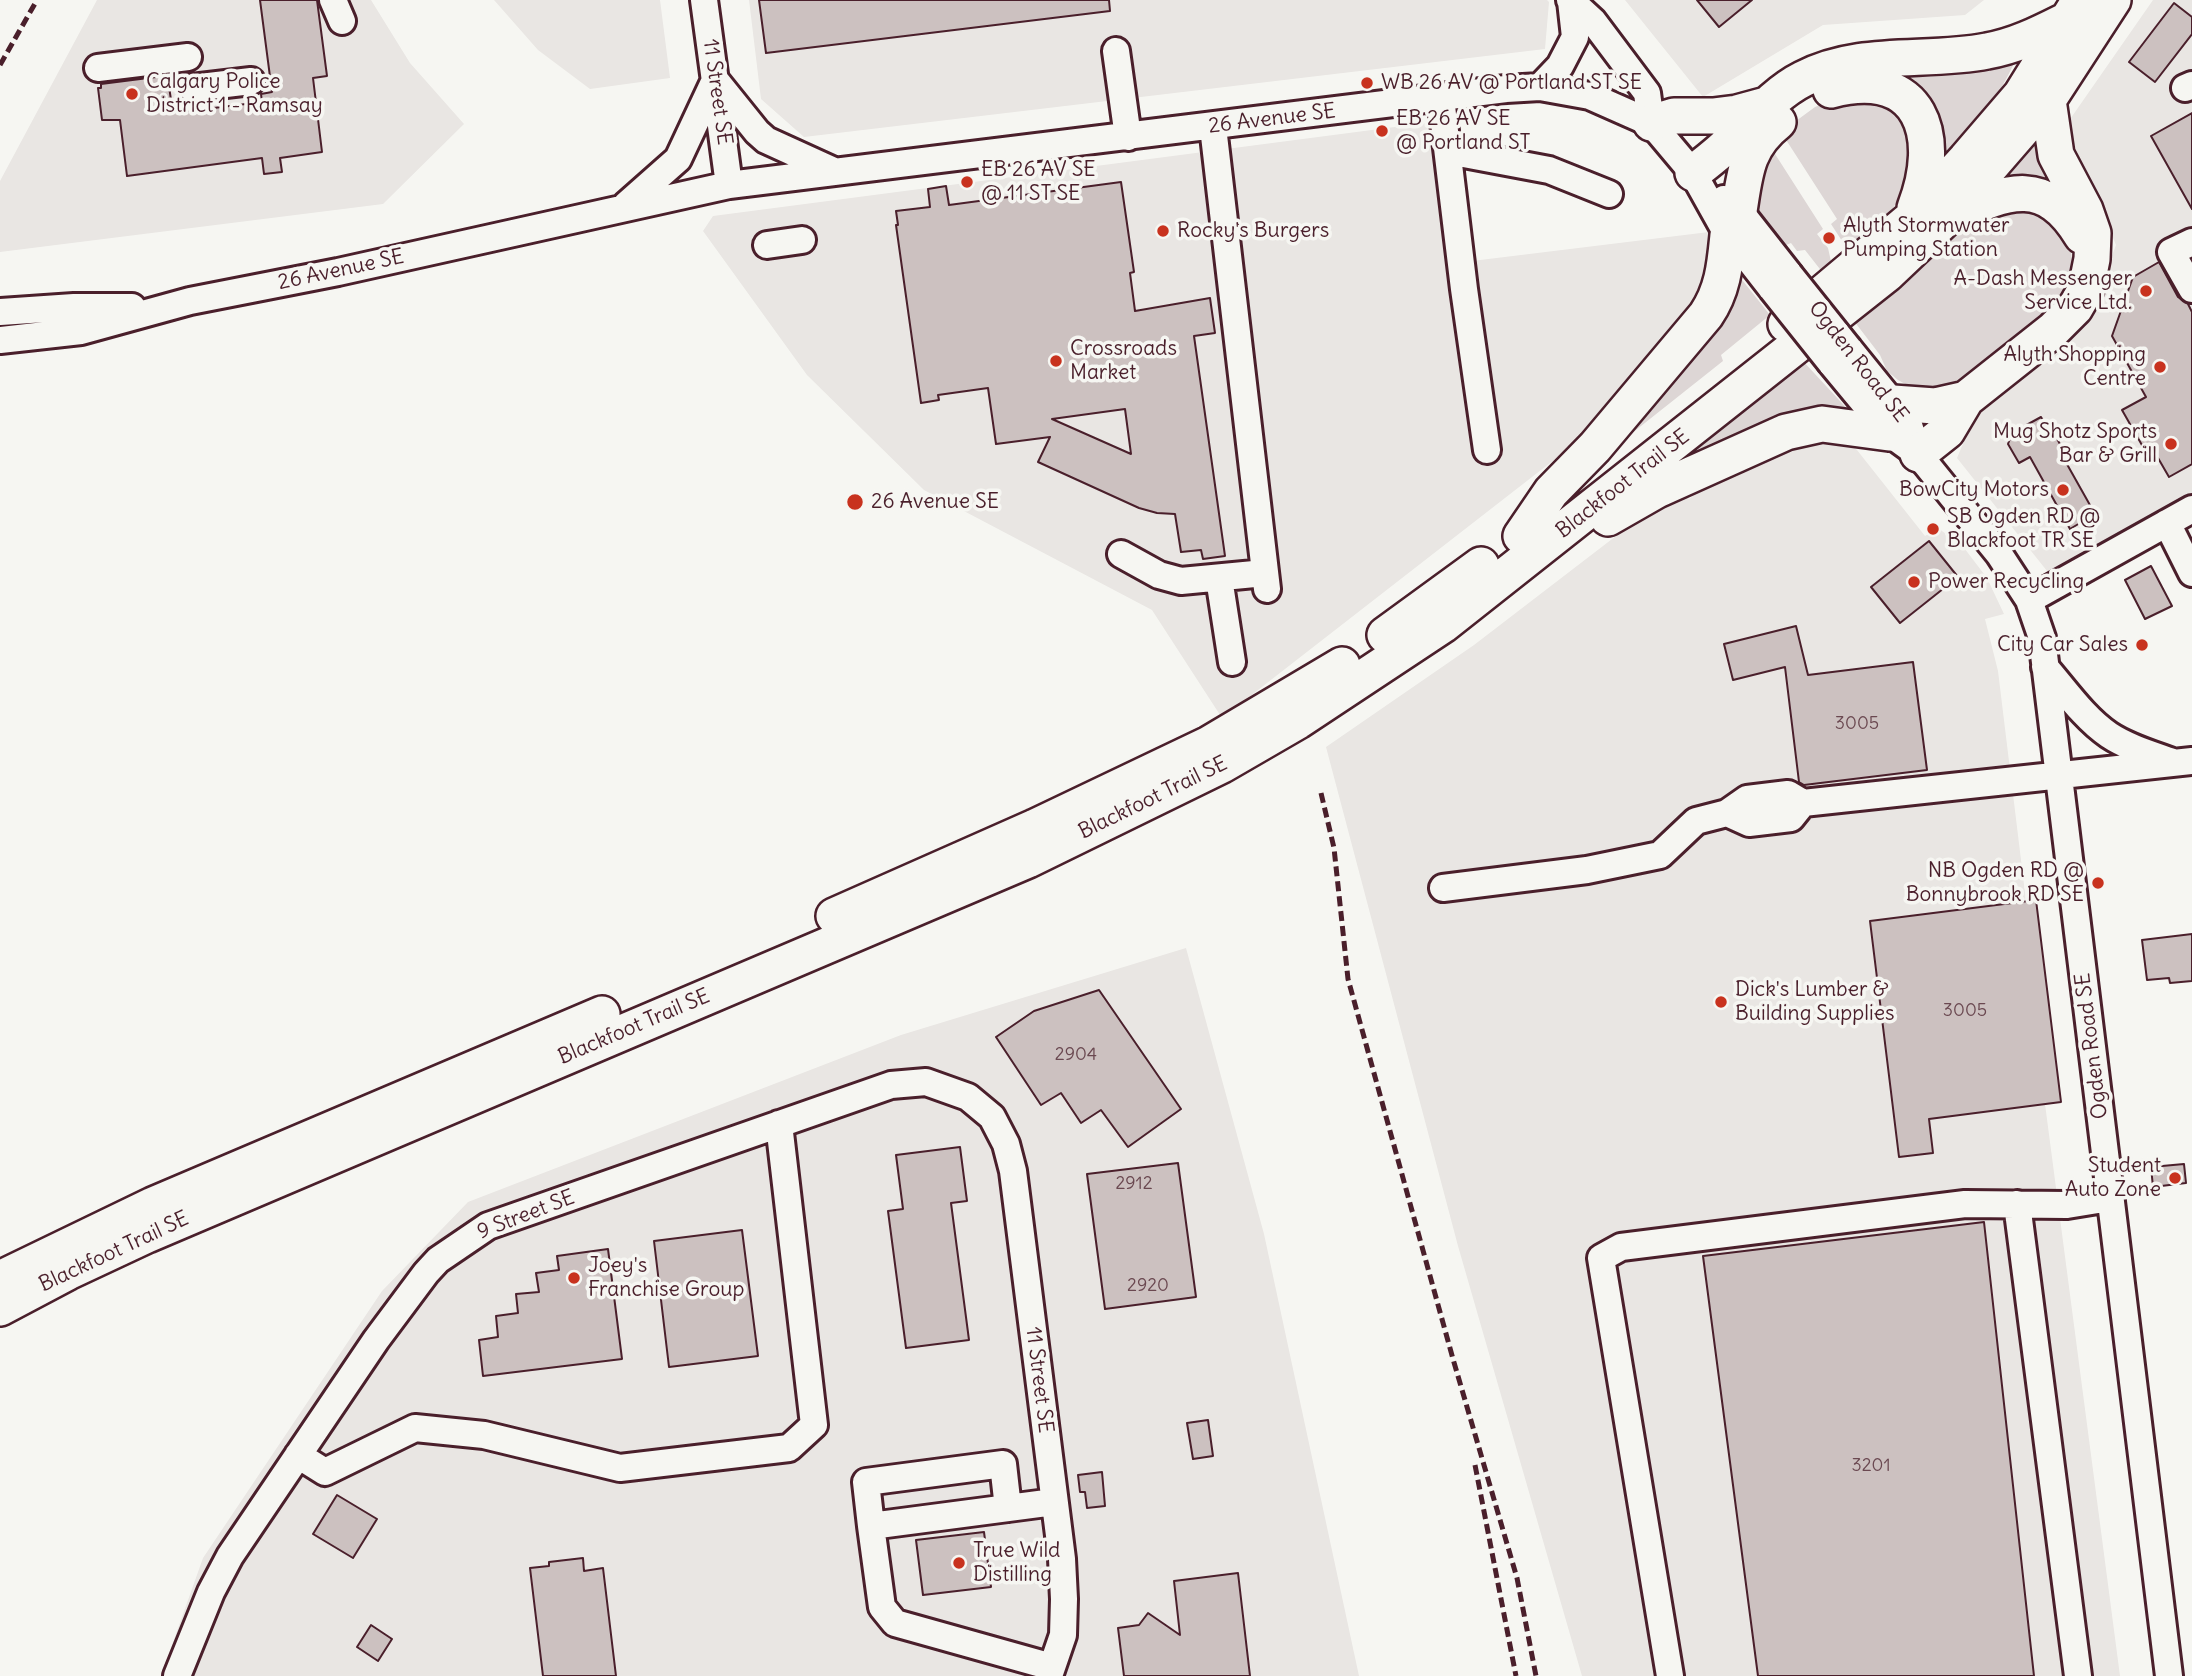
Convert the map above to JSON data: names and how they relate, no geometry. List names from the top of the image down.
{
  "streets": {
    "main road": ["Blackfoot Trail SE"],
    "street": [
      "11 Street SE",
      "26 Avenue SE",
      "Ogden Road SE",
      "9 Street SE"
    ]
  },
  "crossings": [
    ["11 Street SE", "26 Avenue SE"],
    ["11 Street SE", "9 Street SE"],
    ["26 Avenue SE", "Ogden Road SE"]
  ],
  "places": [
    "WB 26 AV @ Portland ST SE",
    "Calgary Police District 1 - Ramsay",
    "EB 26 AV SE @ Portland ST",
    "EB 26 AV SE @ 11 ST SE",
    "Rocky's Burgers",
    "Alyth Stormwater Pumping Station",
    "A-Dash Messenger Service Ltd.",
    "Crossroads Market",
    "Alyth Shopping Centre",
    "Mug Shotz Sports Bar & Grill",
    "BowCity Motors",
    "26 Avenue SE",
    "SB Ogden RD @ Blackfoot TR SE",
    "Power Recycling",
    "City Car Sales",
    "NB Ogden RD @ Bonnybrook RD SE",
    "Dick's Lumber & Building Supplies",
    "Student Auto Zone",
    "Joey's Franchise Group",
    "True Wild Distilling"
  ],
  "house_numbers": [
    "3005",
    "3005",
    "2904",
    "2912",
    "2920",
    "3201"
  ]
}
